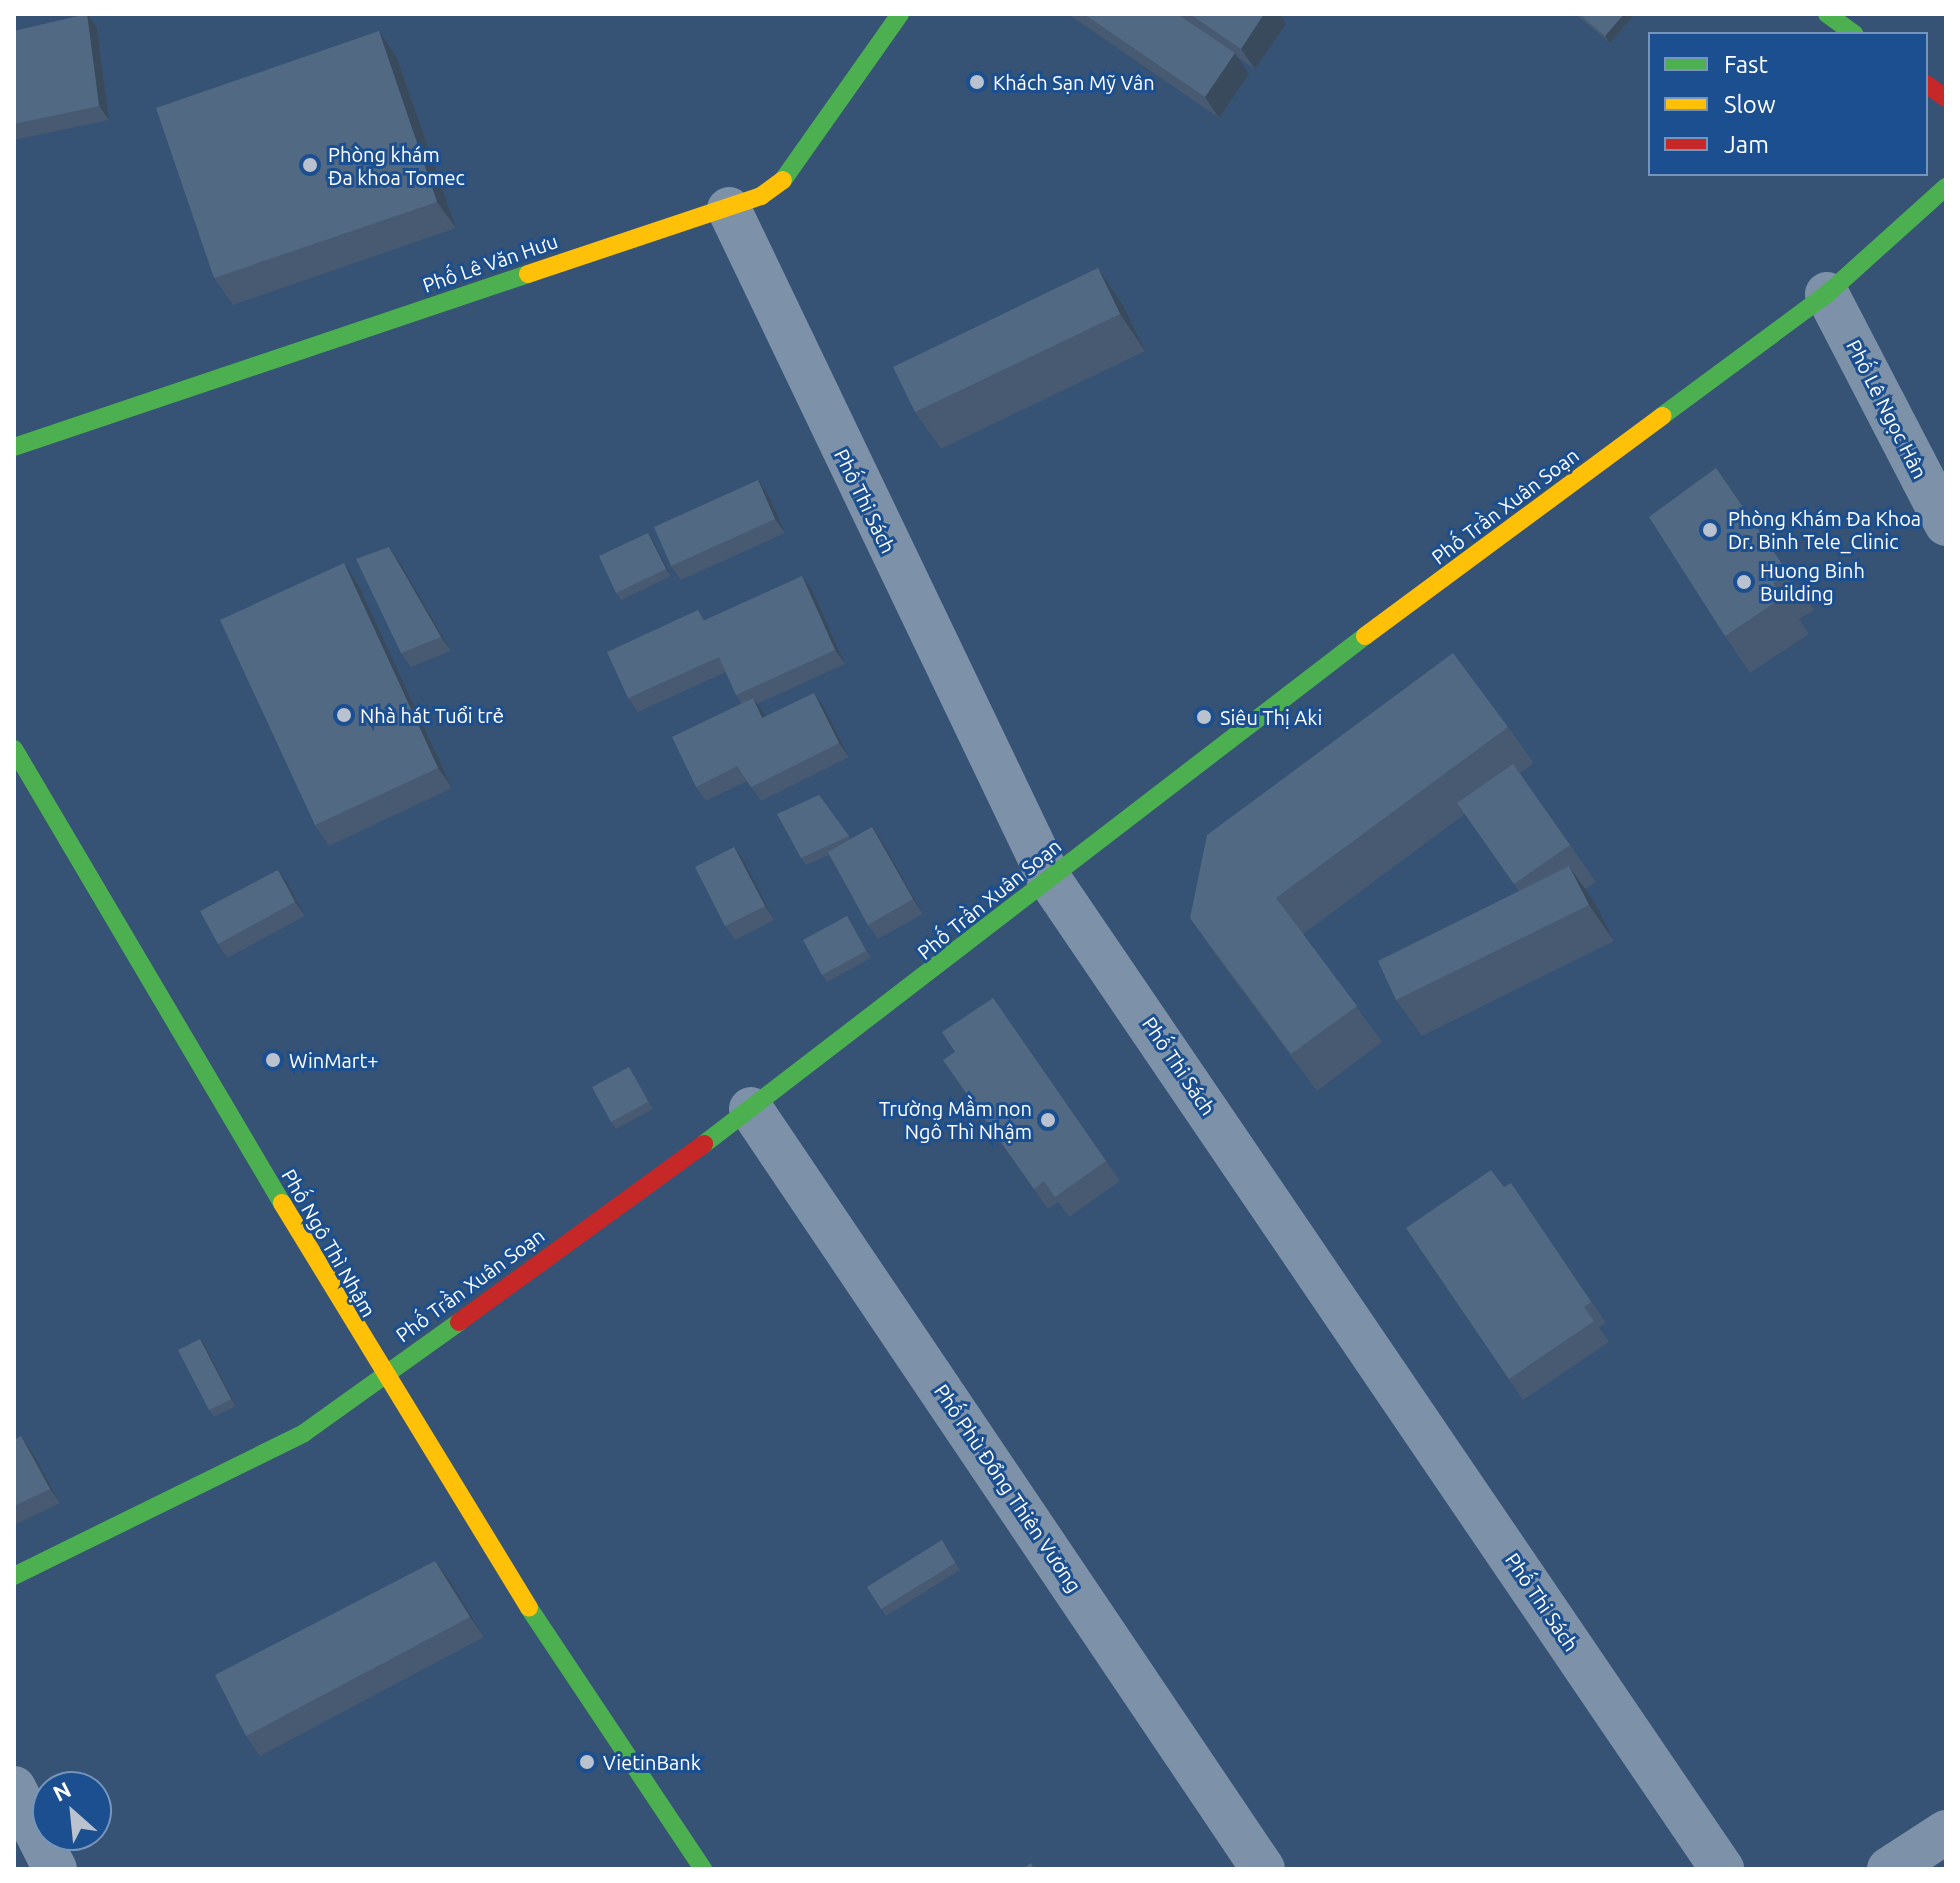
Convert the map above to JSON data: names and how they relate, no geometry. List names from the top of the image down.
{
  "streets": {
    "street": [
      "Phố Lê Văn Hưu",
      "Phố Lê Ngọc Hân",
      "Phố Thi Sách",
      "Phố Trần Xuân Soạn",
      "Phố Ngô Thì Nhậm",
      "Phố Phù Đổng Thiên Vương"
    ]
  },
  "crossings": [
    ["Phố Lê Văn Hưu", "Phố Thi Sách"],
    ["Phố Lê Ngọc Hân", "Phố Trần Xuân Soạn"],
    ["Phố Thi Sách", "Phố Trần Xuân Soạn"],
    ["Phố Trần Xuân Soạn", "Phố Ngô Thì Nhậm"],
    ["Phố Trần Xuân Soạn", "Phố Phù Đổng Thiên Vương"]
  ],
  "places": [
    "Khách Sạn Mỹ Vân",
    "Phòng khám Đa khoa Tomec",
    "Phòng Khám Đa Khoa Dr. Binh Tele_Clinic",
    "Huong Binh Building",
    "Nhà hát Tuổi trẻ",
    "Siêu Thị Aki",
    "WinMart+",
    "Trường Mầm non Ngô Thì Nhậm",
    "VietinBank"
  ],
  "legend": ["Fast", "Slow", "Jam"],
  "north": "top left"
}
